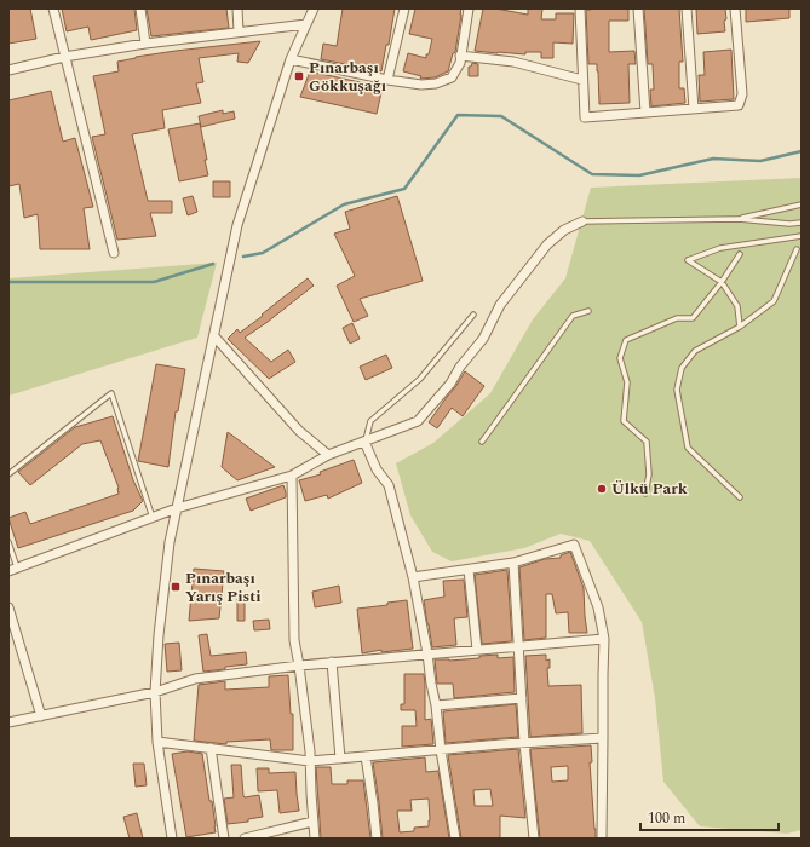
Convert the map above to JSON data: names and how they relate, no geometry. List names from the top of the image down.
{
  "places": {
    "transit": ["Pınarbaşı Gökkuşağı", "Pınarbaşı Yarış Pisti"],
    "other": ["Ülkü Park"]
  },
  "scale_bar": "100 m"
}
